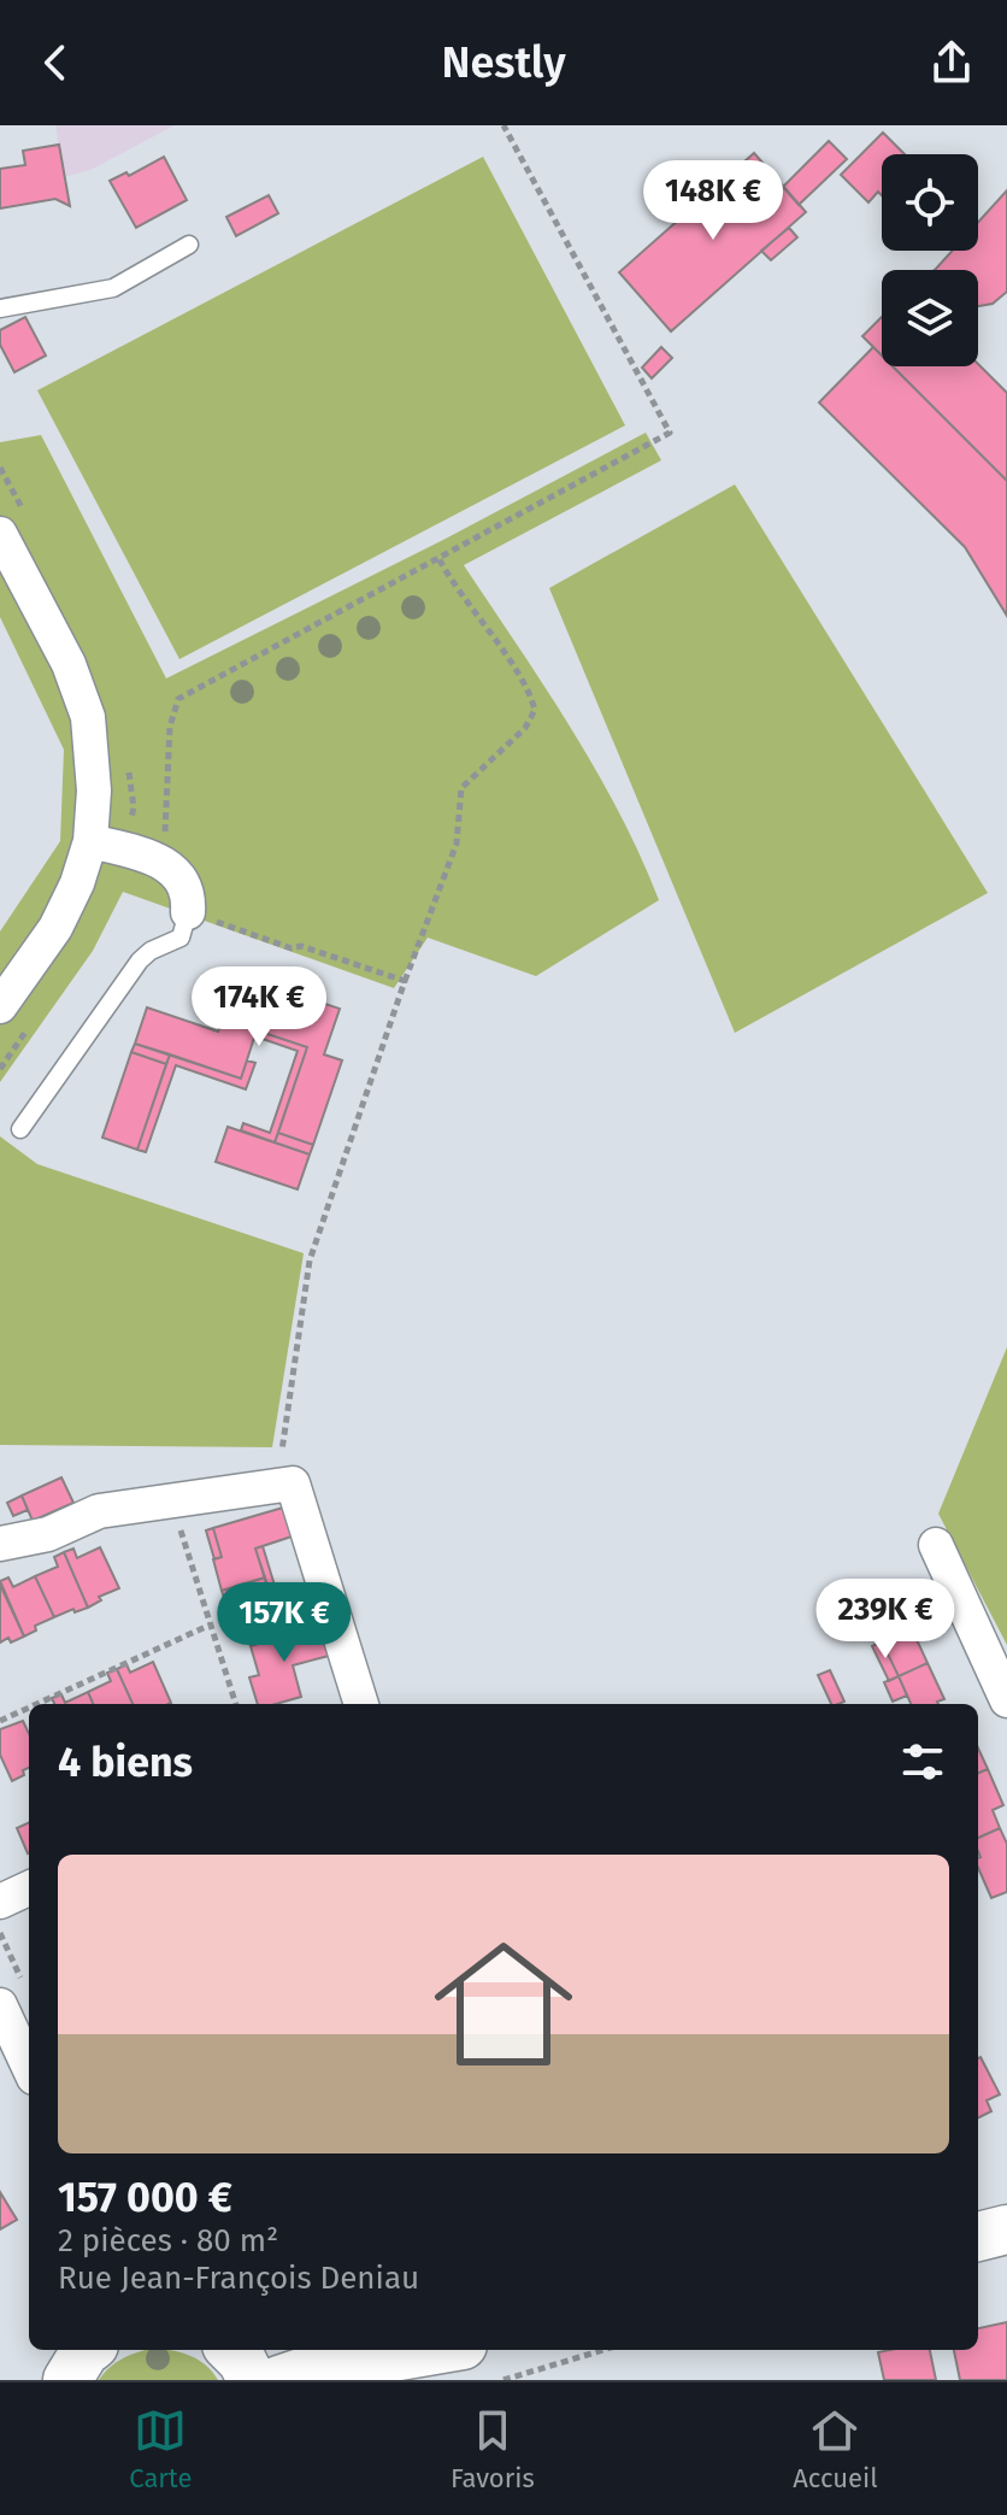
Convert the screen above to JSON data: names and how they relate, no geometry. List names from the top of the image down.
{
  "page": {
    "header": "Nestly",
    "price": [
      "148K €",
      "174K €",
      "239K €",
      "157K €"
    ],
    "heading": "4 biens",
    "list": [
      {
        "name": "157 000 €",
        "note": "2 pièces · 80 m² · Rue Jean-François Deniau"
      }
    ],
    "tabs": ["Carte", "Favoris", "Accueil"]
  }
}
